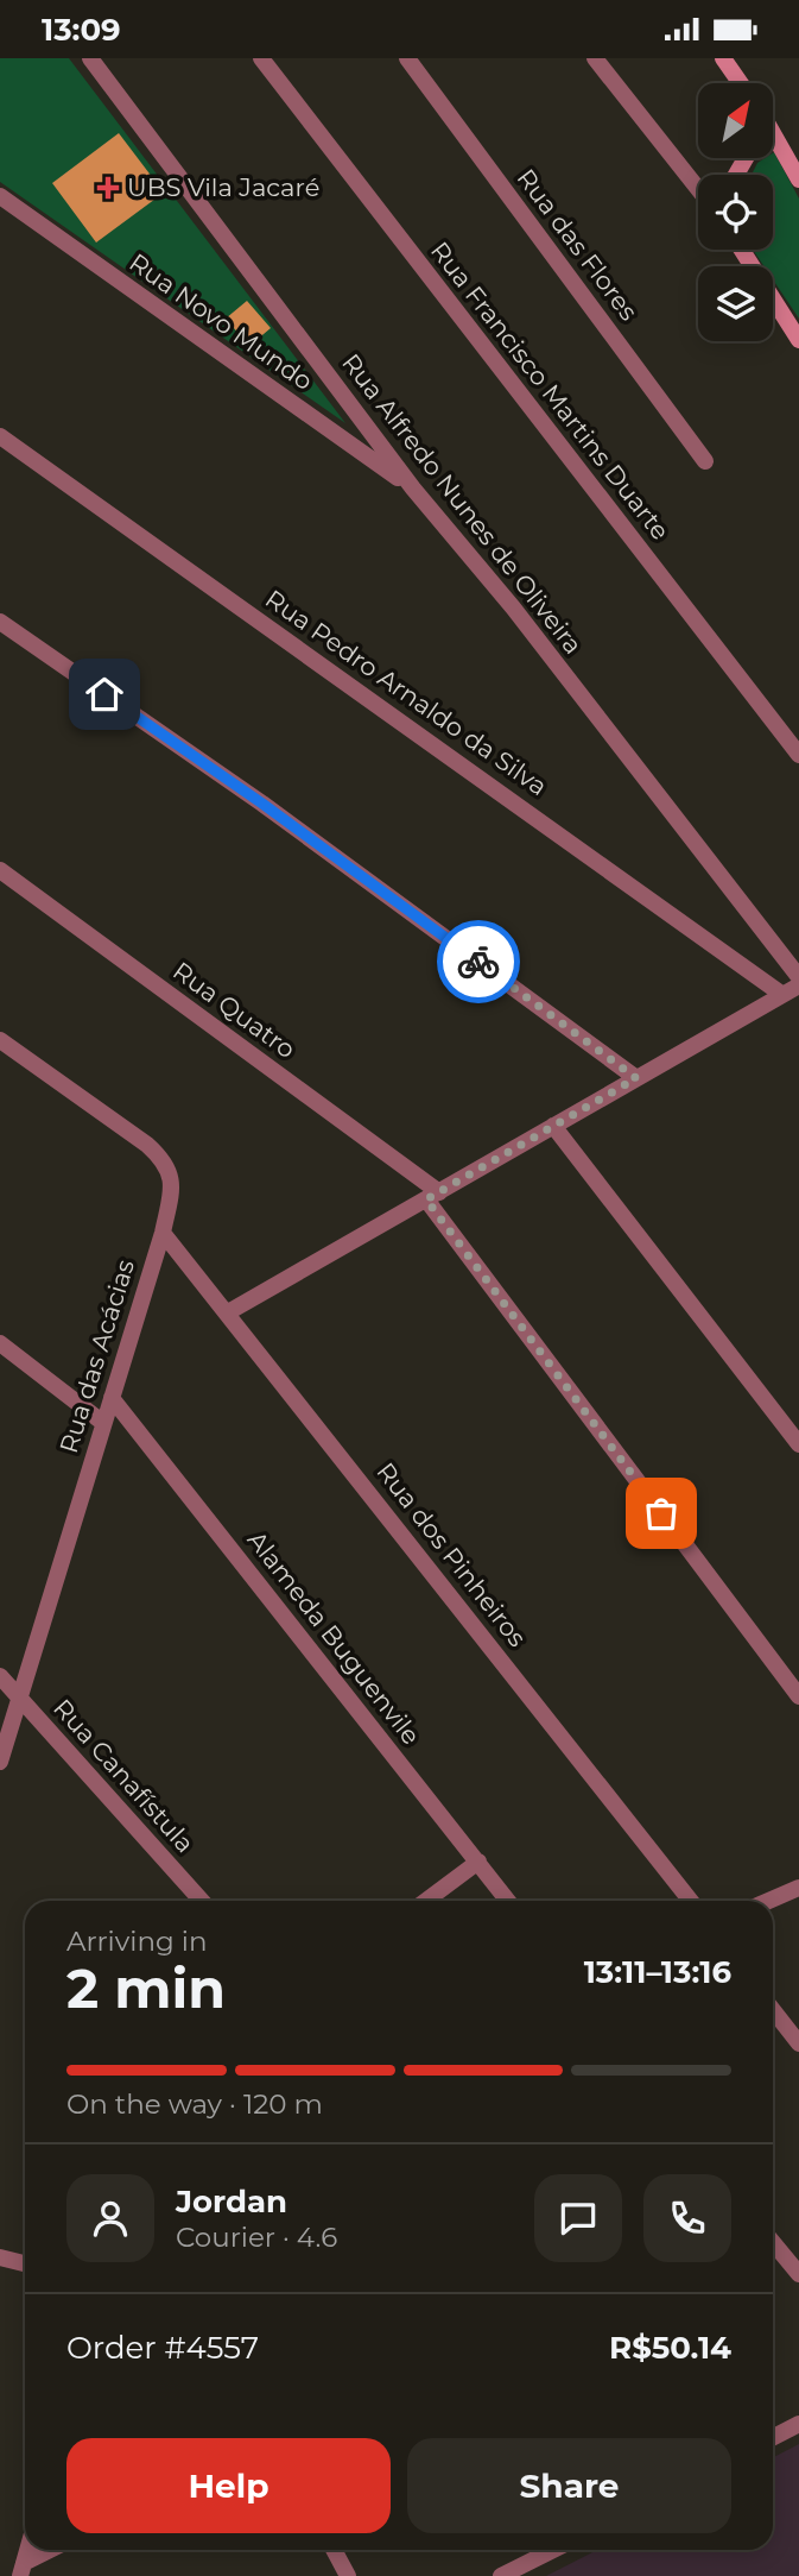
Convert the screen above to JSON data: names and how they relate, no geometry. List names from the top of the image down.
{
  "streets": {
    "street": [
      "Rua das Flores",
      "Rua Novo Mundo",
      "Rua Francisco Martins Duarte",
      "Rua Alfredo Nunes de Oliveira",
      "Rua Pedro Arnaldo da Silva",
      "Rua Quatro",
      "Rua das Acácias",
      "Rua dos Pinheiros",
      "Alameda Buguenvile",
      "Rua Canafístula"
    ]
  },
  "crossings": [
    ["Rua Novo Mundo", "Rua Alfredo Nunes de Oliveira"],
    ["Rua das Acácias", "Rua dos Pinheiros"],
    ["Rua das Acácias", "Alameda Buguenvile"],
    ["Rua das Acácias", "Rua Canafístula"]
  ],
  "places": {
    "health": ["UBS Vila Jacaré"]
  },
  "north": "top right",
  "page": {
    "status": "13:09",
    "heading": ["2 min", "Arriving in", "13:11–13:16"],
    "panel": [
      "Jordan",
      "Courier · 4.6",
      "Order #4557",
      "R$50.14"
    ],
    "bar": "On the way · 120 m",
    "buttons": ["Help", "Share"]
  }
}
